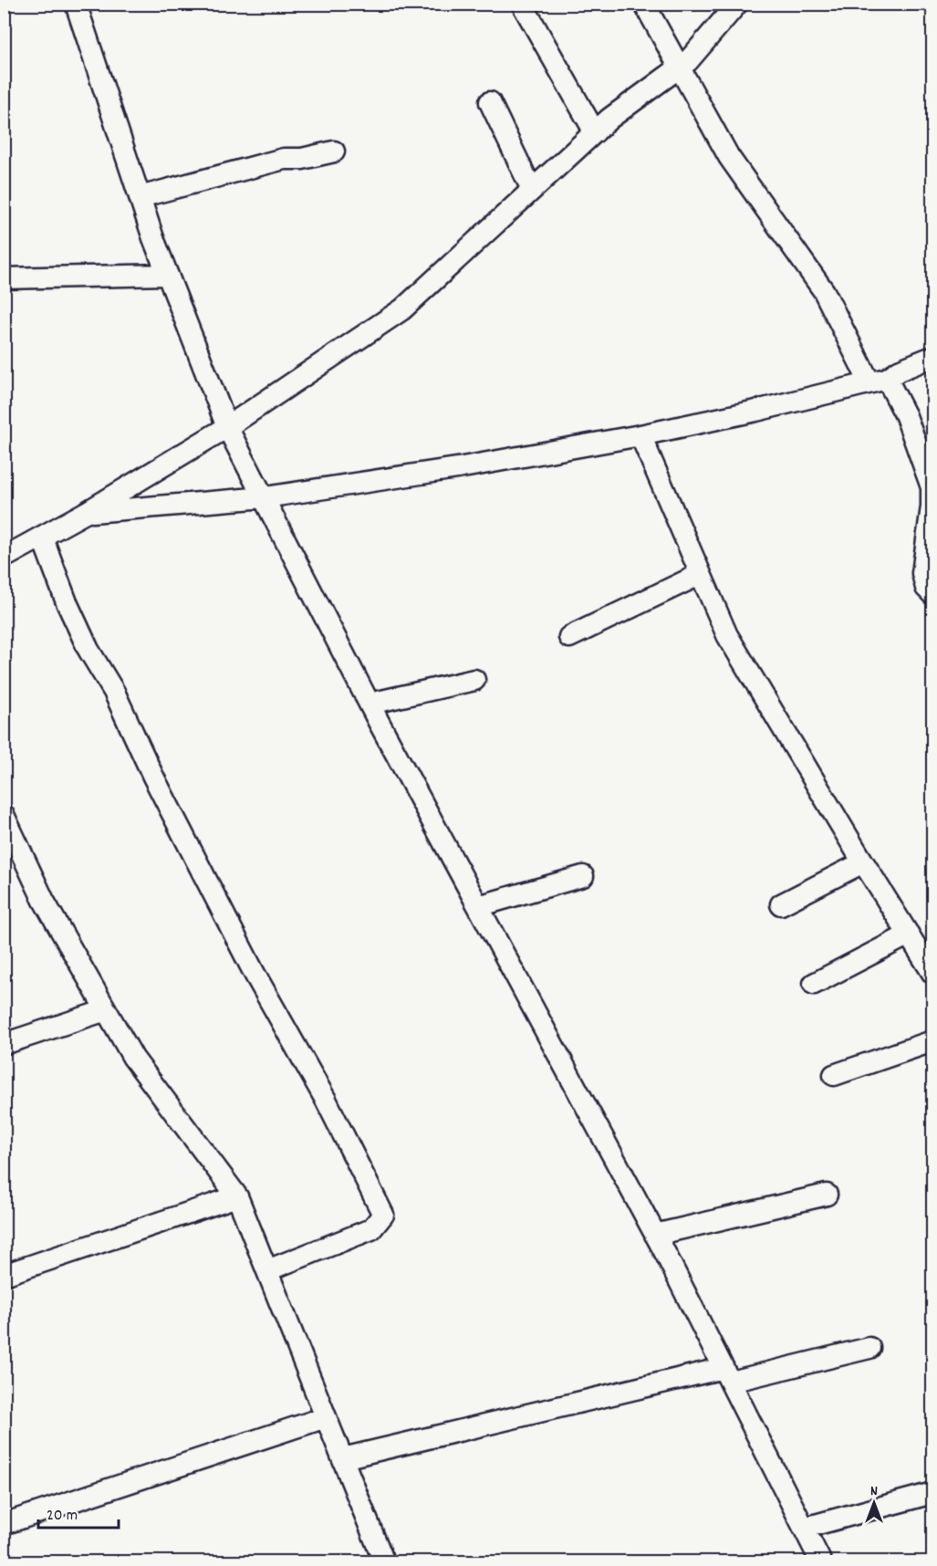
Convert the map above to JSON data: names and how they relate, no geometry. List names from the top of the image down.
{
  "scale_bar": "20 m",
  "north": "top"
}
